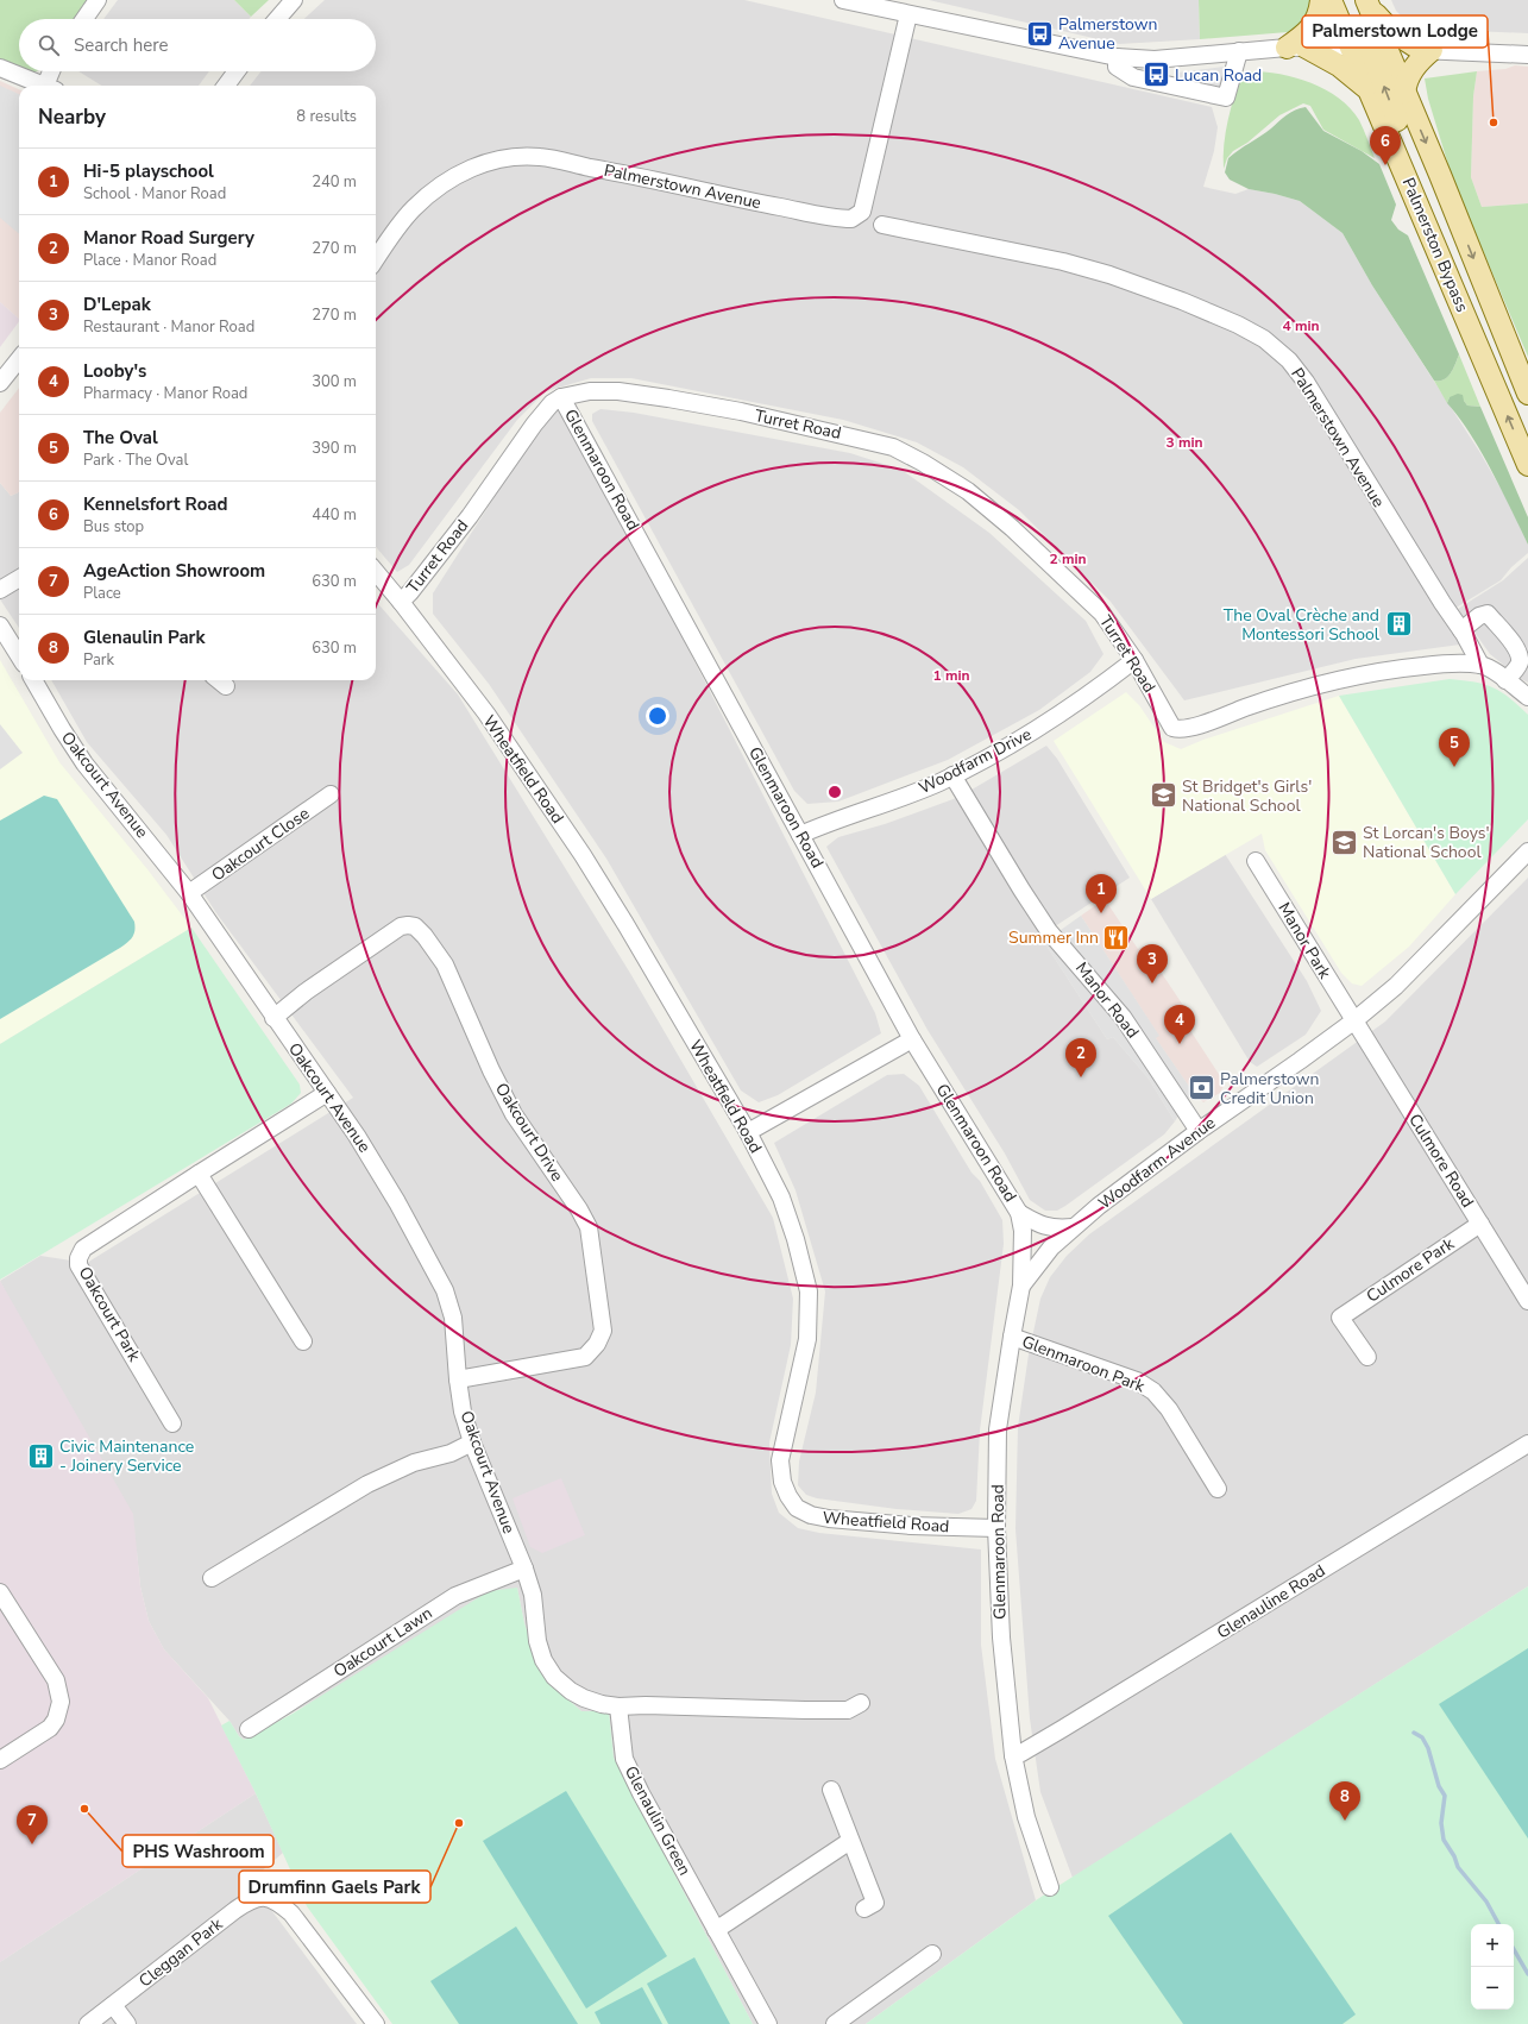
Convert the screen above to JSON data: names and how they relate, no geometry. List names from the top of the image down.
{
  "streets": {
    "main road": ["Palmerston Bypass"],
    "street": [
      "Palmerstown Avenue",
      "Turret Road",
      "Glenmaroon Road",
      "Woodfarm Drive",
      "Wheatfield Road",
      "Oakcourt Avenue",
      "Oakcourt Close",
      "Manor Park",
      "Manor Road",
      "Oakcourt Drive",
      "Culmore Road",
      "Woodfarm Avenue",
      "Culmore Park",
      "Oakcourt Park",
      "Glenmaroon Park",
      "Glenauline Road",
      "Oakcourt Lawn",
      "Glenaulin Green",
      "Cleggan Park"
    ]
  },
  "crossings": [
    ["Palmerstown Avenue", "Turret Road"],
    ["Turret Road", "Glenmaroon Road"],
    ["Turret Road", "Woodfarm Drive"],
    ["Turret Road", "Wheatfield Road"],
    ["Glenmaroon Road", "Woodfarm Drive"],
    ["Glenmaroon Road", "Wheatfield Road"],
    ["Glenmaroon Road", "Woodfarm Avenue"],
    ["Glenmaroon Road", "Glenmaroon Park"],
    ["Glenmaroon Road", "Glenauline Road"],
    ["Woodfarm Drive", "Manor Road"],
    ["Oakcourt Avenue", "Oakcourt Close"],
    ["Oakcourt Avenue", "Oakcourt Drive"],
    ["Oakcourt Avenue", "Oakcourt Park"],
    ["Oakcourt Avenue", "Oakcourt Lawn"],
    ["Manor Park", "Culmore Road"],
    ["Manor Park", "Woodfarm Avenue"],
    ["Manor Road", "Woodfarm Avenue"],
    ["Culmore Road", "Woodfarm Avenue"],
    ["Culmore Road", "Culmore Park"]
  ],
  "places": {
    "bus stop": ["Palmerstown Avenue", "Lucan Road"],
    "other": ["Palmerstown Lodge", "PHS Washroom", "Drumfinn Gaels Park"],
    "building": ["The Oval Crèche and Montessori School", "Civic Maintenance - Joinery Service"],
    "school or university": ["St Bridget's Girls' National School", "St Lorcan's Boys' National School"],
    "restaurant": ["Summer Inn"],
    "bank": ["Palmerstown Credit Union"]
  },
  "page": {
    "search": "Search here",
    "heading": ["Nearby", "8 results"],
    "pins": [
      "6",
      "5",
      "1",
      "3",
      "4",
      "2",
      "8",
      "7"
    ],
    "list": [
      {
        "mark": "1",
        "name": "Hi-5 playschool",
        "note": "School · Manor Road",
        "value": "240 m"
      },
      {
        "mark": "2",
        "name": "Manor Road Surgery",
        "note": "Place · Manor Road",
        "value": "270 m"
      },
      {
        "mark": "3",
        "name": "D'Lepak",
        "note": "Restaurant · Manor Road",
        "value": "270 m"
      },
      {
        "mark": "4",
        "name": "Looby's",
        "note": "Pharmacy · Manor Road",
        "value": "300 m"
      },
      {
        "mark": "5",
        "name": "The Oval",
        "note": "Park · The Oval",
        "value": "390 m"
      },
      {
        "mark": "6",
        "name": "Kennelsfort Road",
        "note": "Bus stop",
        "value": "440 m"
      },
      {
        "mark": "7",
        "name": "AgeAction Showroom",
        "note": "Place",
        "value": "630 m"
      },
      {
        "mark": "8",
        "name": "Glenaulin Park",
        "note": "Park",
        "value": "630 m"
      }
    ],
    "map_buttons": ["+", "−"]
  },
  "rings": [
    "4 min",
    "3 min",
    "2 min",
    "1 min"
  ]
}
